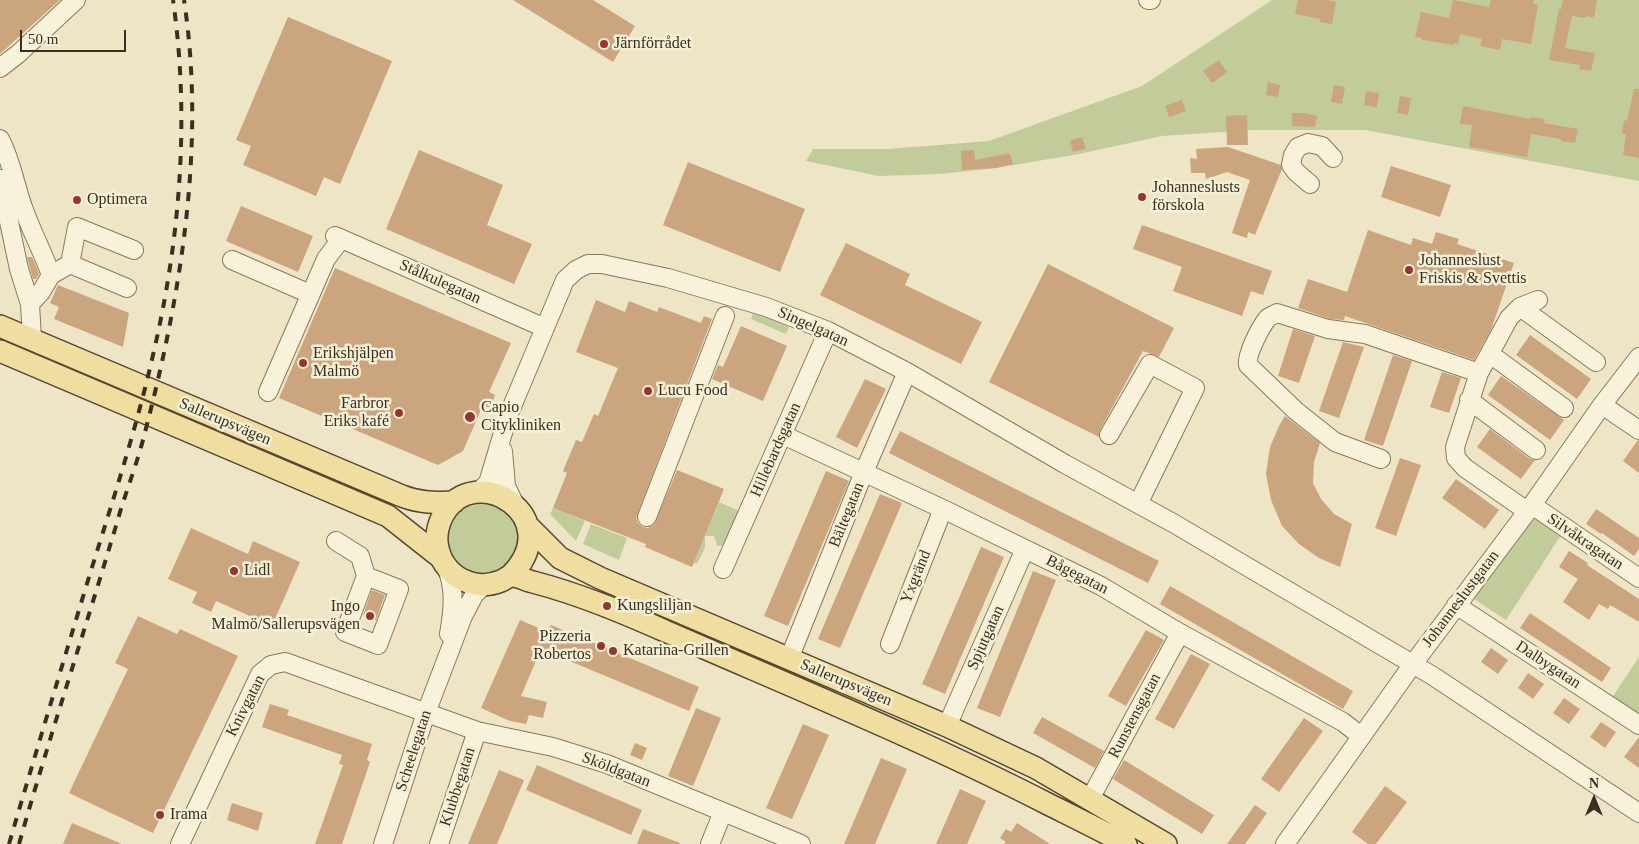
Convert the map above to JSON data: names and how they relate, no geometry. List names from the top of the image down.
{
  "streets": {
    "main road": ["Sallerupsvägen"],
    "street": [
      "Stålkulegatan",
      "Singelgatan",
      "Hillebardsgatan",
      "Bältegatan",
      "Silvåkragatan",
      "Bågegatan",
      "Yxgränd",
      "Johanneslustgatan",
      "Spjutgatan",
      "Dalbygatan",
      "Knivgatan",
      "Runstensgatan",
      "Scheelegatan",
      "Sköldgatan",
      "Klubbegatan"
    ]
  },
  "crossings": [
    ["Stålkulegatan", "Singelgatan"],
    ["Singelgatan", "Sallerupsvägen"],
    ["Singelgatan", "Hillebardsgatan"],
    ["Singelgatan", "Bältegatan"],
    ["Singelgatan", "Johanneslustgatan"],
    ["Singelgatan", "Scheelegatan"],
    ["Sallerupsvägen", "Bältegatan"],
    ["Sallerupsvägen", "Spjutgatan"],
    ["Sallerupsvägen", "Runstensgatan"],
    ["Sallerupsvägen", "Scheelegatan"],
    ["Hillebardsgatan", "Bågegatan"],
    ["Bältegatan", "Bågegatan"],
    ["Silvåkragatan", "Johanneslustgatan"],
    ["Bågegatan", "Yxgränd"],
    ["Bågegatan", "Johanneslustgatan"],
    ["Bågegatan", "Spjutgatan"],
    ["Bågegatan", "Runstensgatan"],
    ["Johanneslustgatan", "Dalbygatan"],
    ["Knivgatan", "Scheelegatan"],
    ["Knivgatan", "Sköldgatan"],
    ["Scheelegatan", "Sköldgatan"],
    ["Sköldgatan", "Klubbegatan"]
  ],
  "places": [
    "Järnförrådet",
    "Johanneslusts förskola",
    "Optimera",
    "Johanneslust Friskis & Svettis",
    "Erikshjälpen Malmö",
    "Lucu Food",
    "Farbror Eriks kafé",
    "Capio Citykliniken",
    "Lidl",
    "Kungsliljan",
    "Ingo Malmö/Sallerupsvägen",
    "Pizzeria Robertos",
    "Katarina-Grillen",
    "Irama"
  ],
  "scale_bar": "50 m",
  "north": "top"
}
